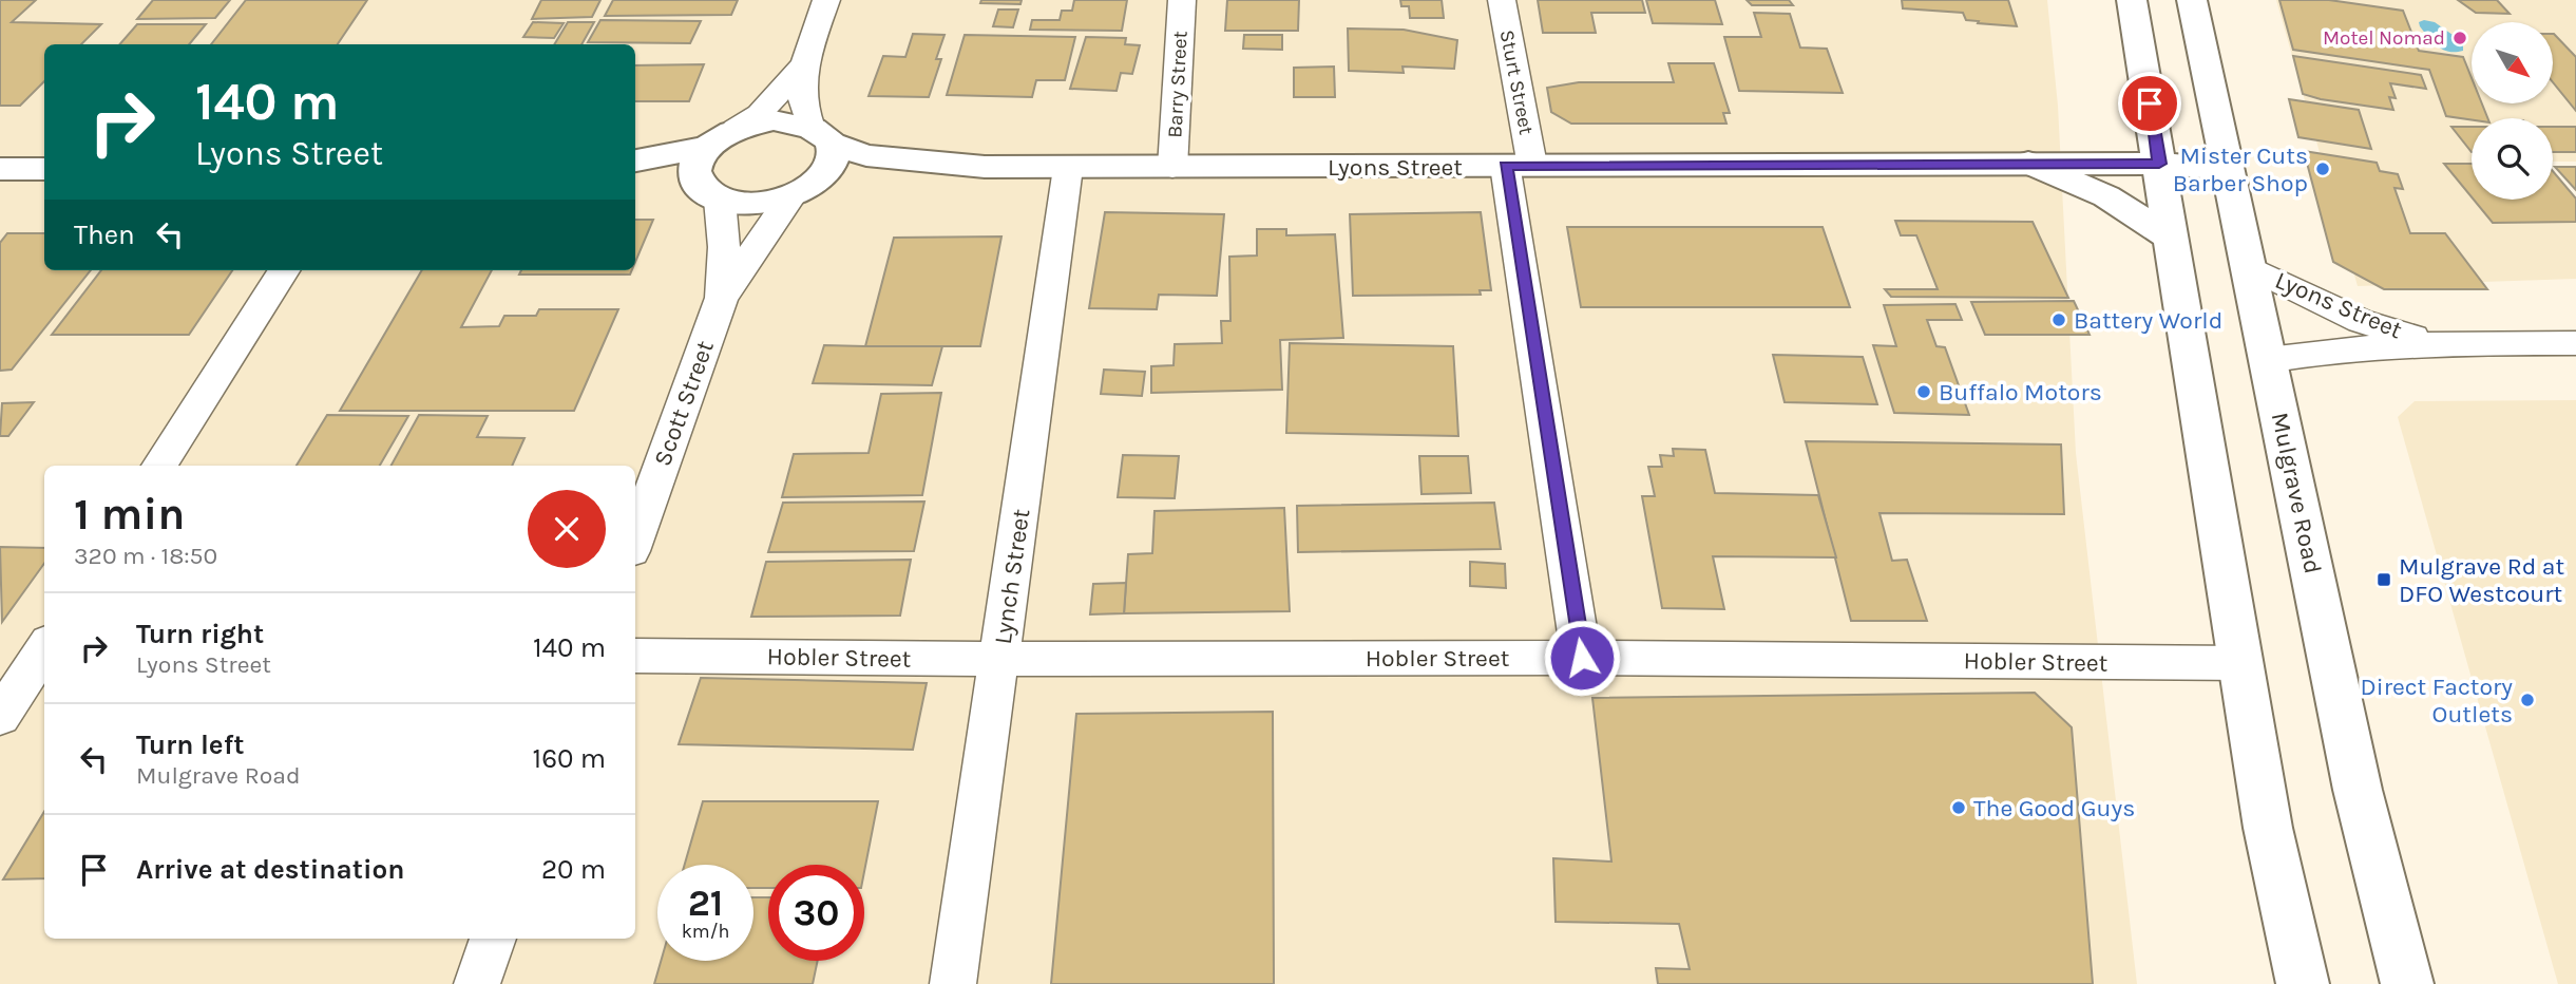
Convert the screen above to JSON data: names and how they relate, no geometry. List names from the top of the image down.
{
  "streets": {
    "main road": ["Lyons Street", "Mulgrave Road"],
    "street": [
      "Sturt Street",
      "Barry Street",
      "Scott Street",
      "Lynch Street",
      "Hobler Street"
    ]
  },
  "crossings": [
    ["Sturt Street", "Lyons Street"],
    ["Sturt Street", "Hobler Street"],
    ["Barry Street", "Lyons Street"],
    ["Lyons Street", "Scott Street"],
    ["Lyons Street", "Mulgrave Road"],
    ["Lyons Street", "Lynch Street"],
    ["Lynch Street", "Hobler Street"]
  ],
  "places": {
    "other": [
      "Motel Nomad",
      "Mister Cuts Barber Shop",
      "Battery World",
      "Buffalo Motors",
      "Direct Factory Outlets",
      "The Good Guys"
    ],
    "transit": ["Mulgrave Rd at DFO Westcourt"]
  },
  "north": "bottom right",
  "page": {
    "turn": ["140 m", "Lyons Street"],
    "then": "Then",
    "heading": ["1 min", "320 m · 18:50"],
    "list": [
      {
        "name": "Turn right",
        "note": "Lyons Street",
        "value": "140 m"
      },
      {
        "name": "Turn left",
        "note": "Mulgrave Road",
        "value": "160 m"
      },
      {
        "name": "Arrive at destination",
        "value": "20 m"
      }
    ],
    "speed": "21 km/h",
    "limit": "30"
  }
}
